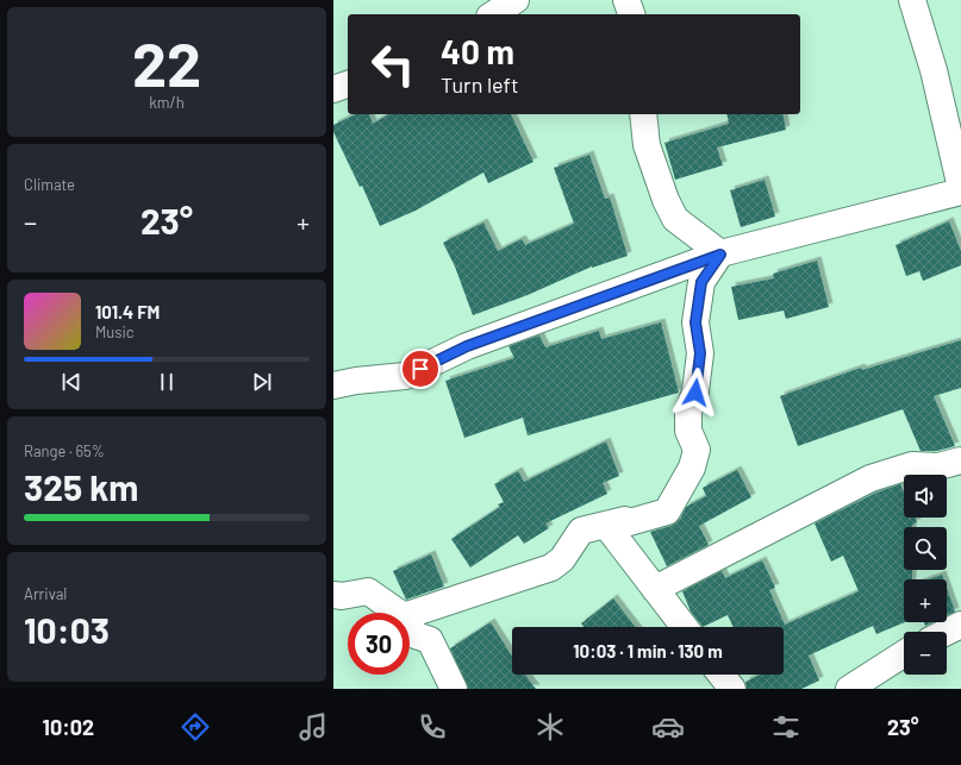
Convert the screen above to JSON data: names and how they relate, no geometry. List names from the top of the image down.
{
  "page": {
    "tile": [
      ["22", "km/h"],
      "Climate",
      ["Range · 65%", "325 km"],
      ["Arrival", "10:03"]
    ],
    "turn": ["40 m", "Turn left"],
    "heat": ["−", "23°", "+"],
    "song": ["101.4 FM", "Music"],
    "map_buttons": ["+", "−"],
    "limit": "30",
    "trip": "10:03 · 1 min · 130 m",
    "tabs": ["10:02", "23°"]
  }
}
